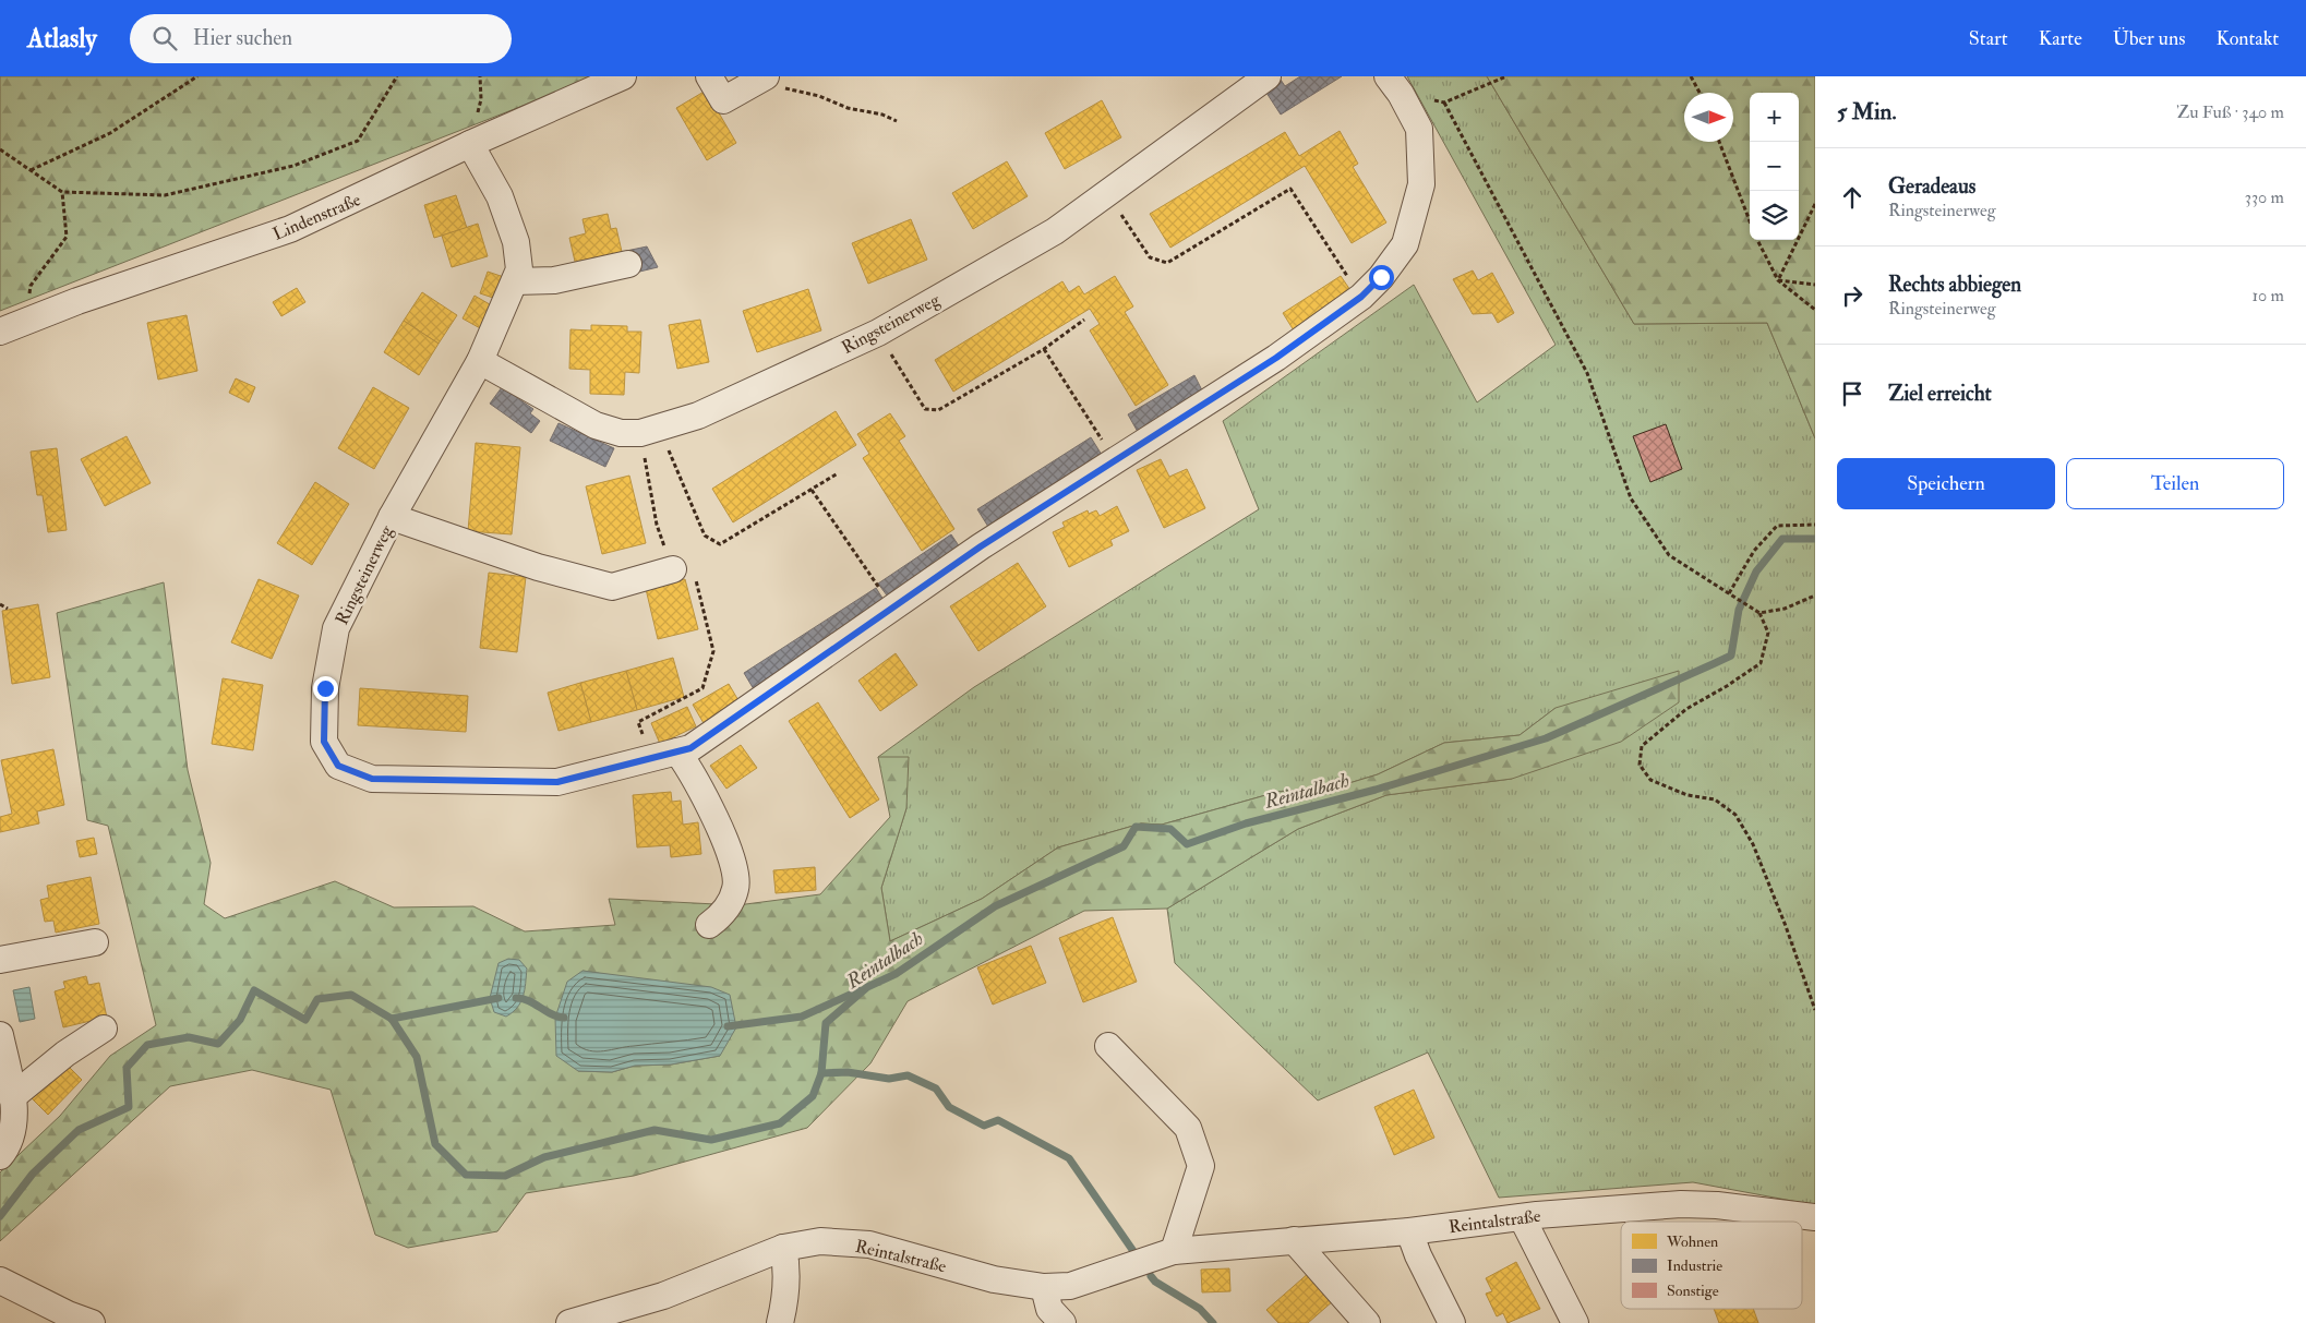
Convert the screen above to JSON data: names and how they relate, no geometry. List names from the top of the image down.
{
  "streets": {
    "street": ["Lindenstraße", "Ringsteinerweg", "Reintalstraße"]
  },
  "crossings": [
    ["Lindenstraße", "Ringsteinerweg"]
  ],
  "water": ["Reintalbach"],
  "legend": ["Wohnen", "Industrie", "Sonstige"],
  "north": "right",
  "page": {
    "header": "Atlasly",
    "search": "Hier suchen",
    "nav": [
      "Start",
      "Karte",
      "Über uns",
      "Kontakt"
    ],
    "heading": ["5 Min.", "Zu Fuß · 340 m"],
    "map_buttons": ["+", "−"],
    "list": [
      ["Geradeaus", "Ringsteinerweg", "330 m"],
      ["Rechts abbiegen", "Ringsteinerweg", "10 m"],
      "Ziel erreicht"
    ],
    "buttons": ["Speichern", "Teilen"]
  }
}
